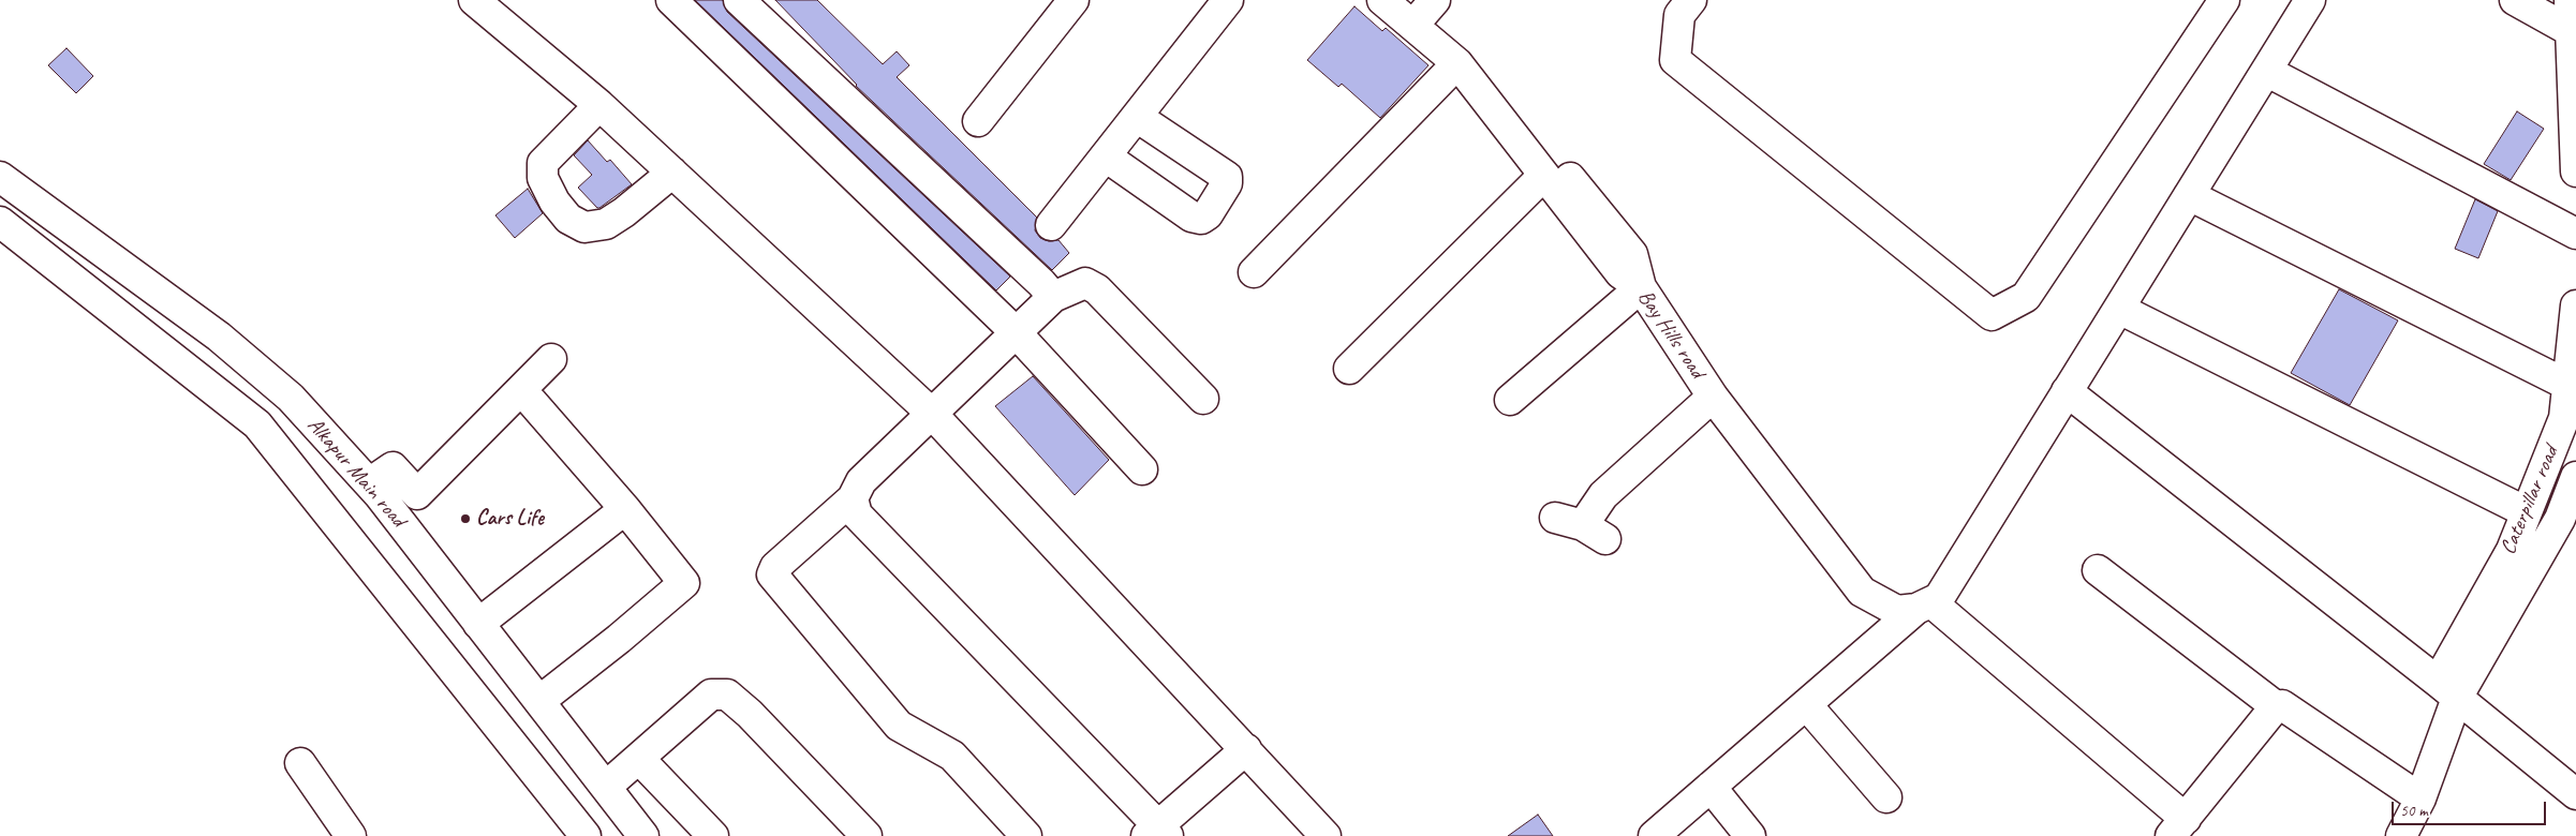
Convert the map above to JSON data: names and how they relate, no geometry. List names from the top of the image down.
{
  "streets": {
    "street": ["Bay Hills road", "Alkapur Main road", "Caterpillar road"]
  },
  "places": ["Cars Life"],
  "scale_bar": "50 m"
}
